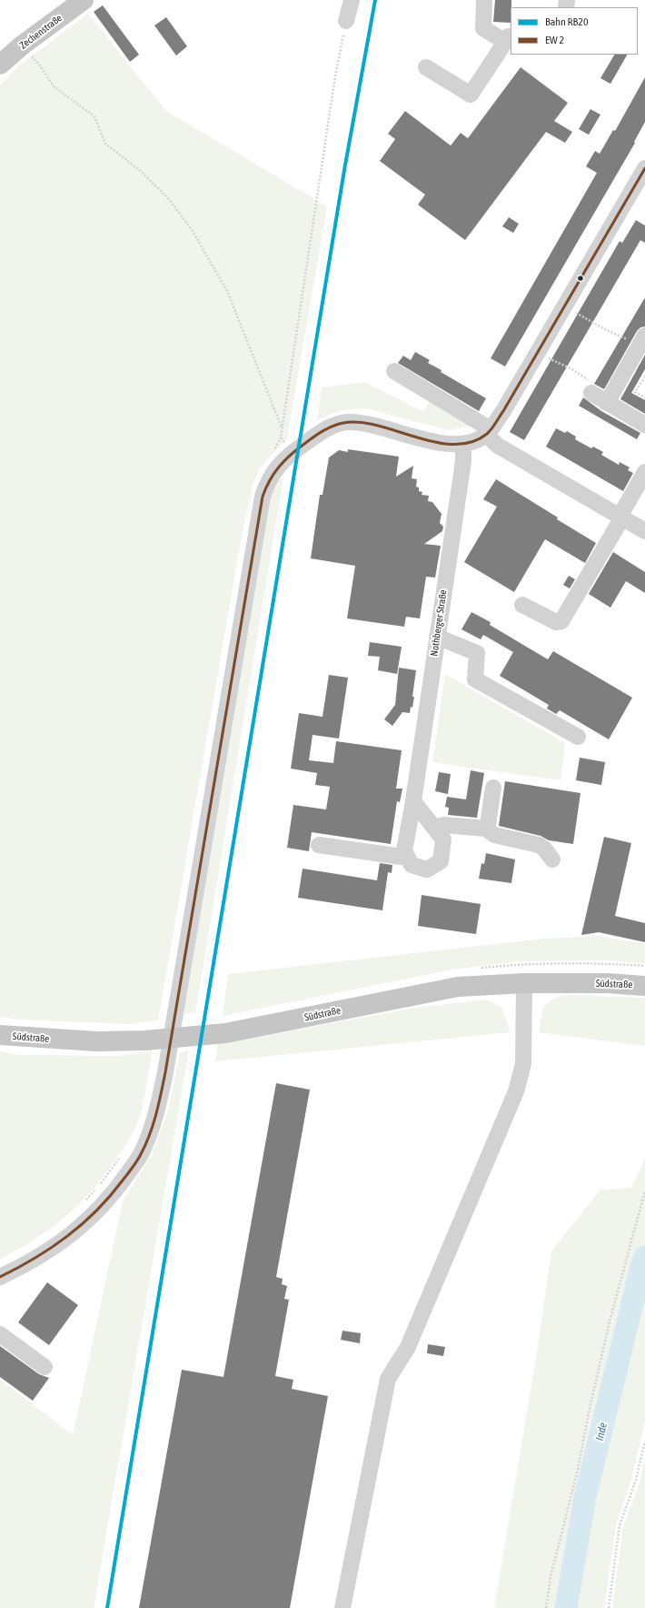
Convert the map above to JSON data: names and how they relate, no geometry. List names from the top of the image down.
{
  "streets": {
    "main road": ["Zechenstraße", "Südstraße"],
    "street": ["Nothberger Straße"]
  },
  "water": ["Inde"],
  "lines": ["rail line RB20"],
  "legend": ["Bahn RB20", "EW 2"]
}
